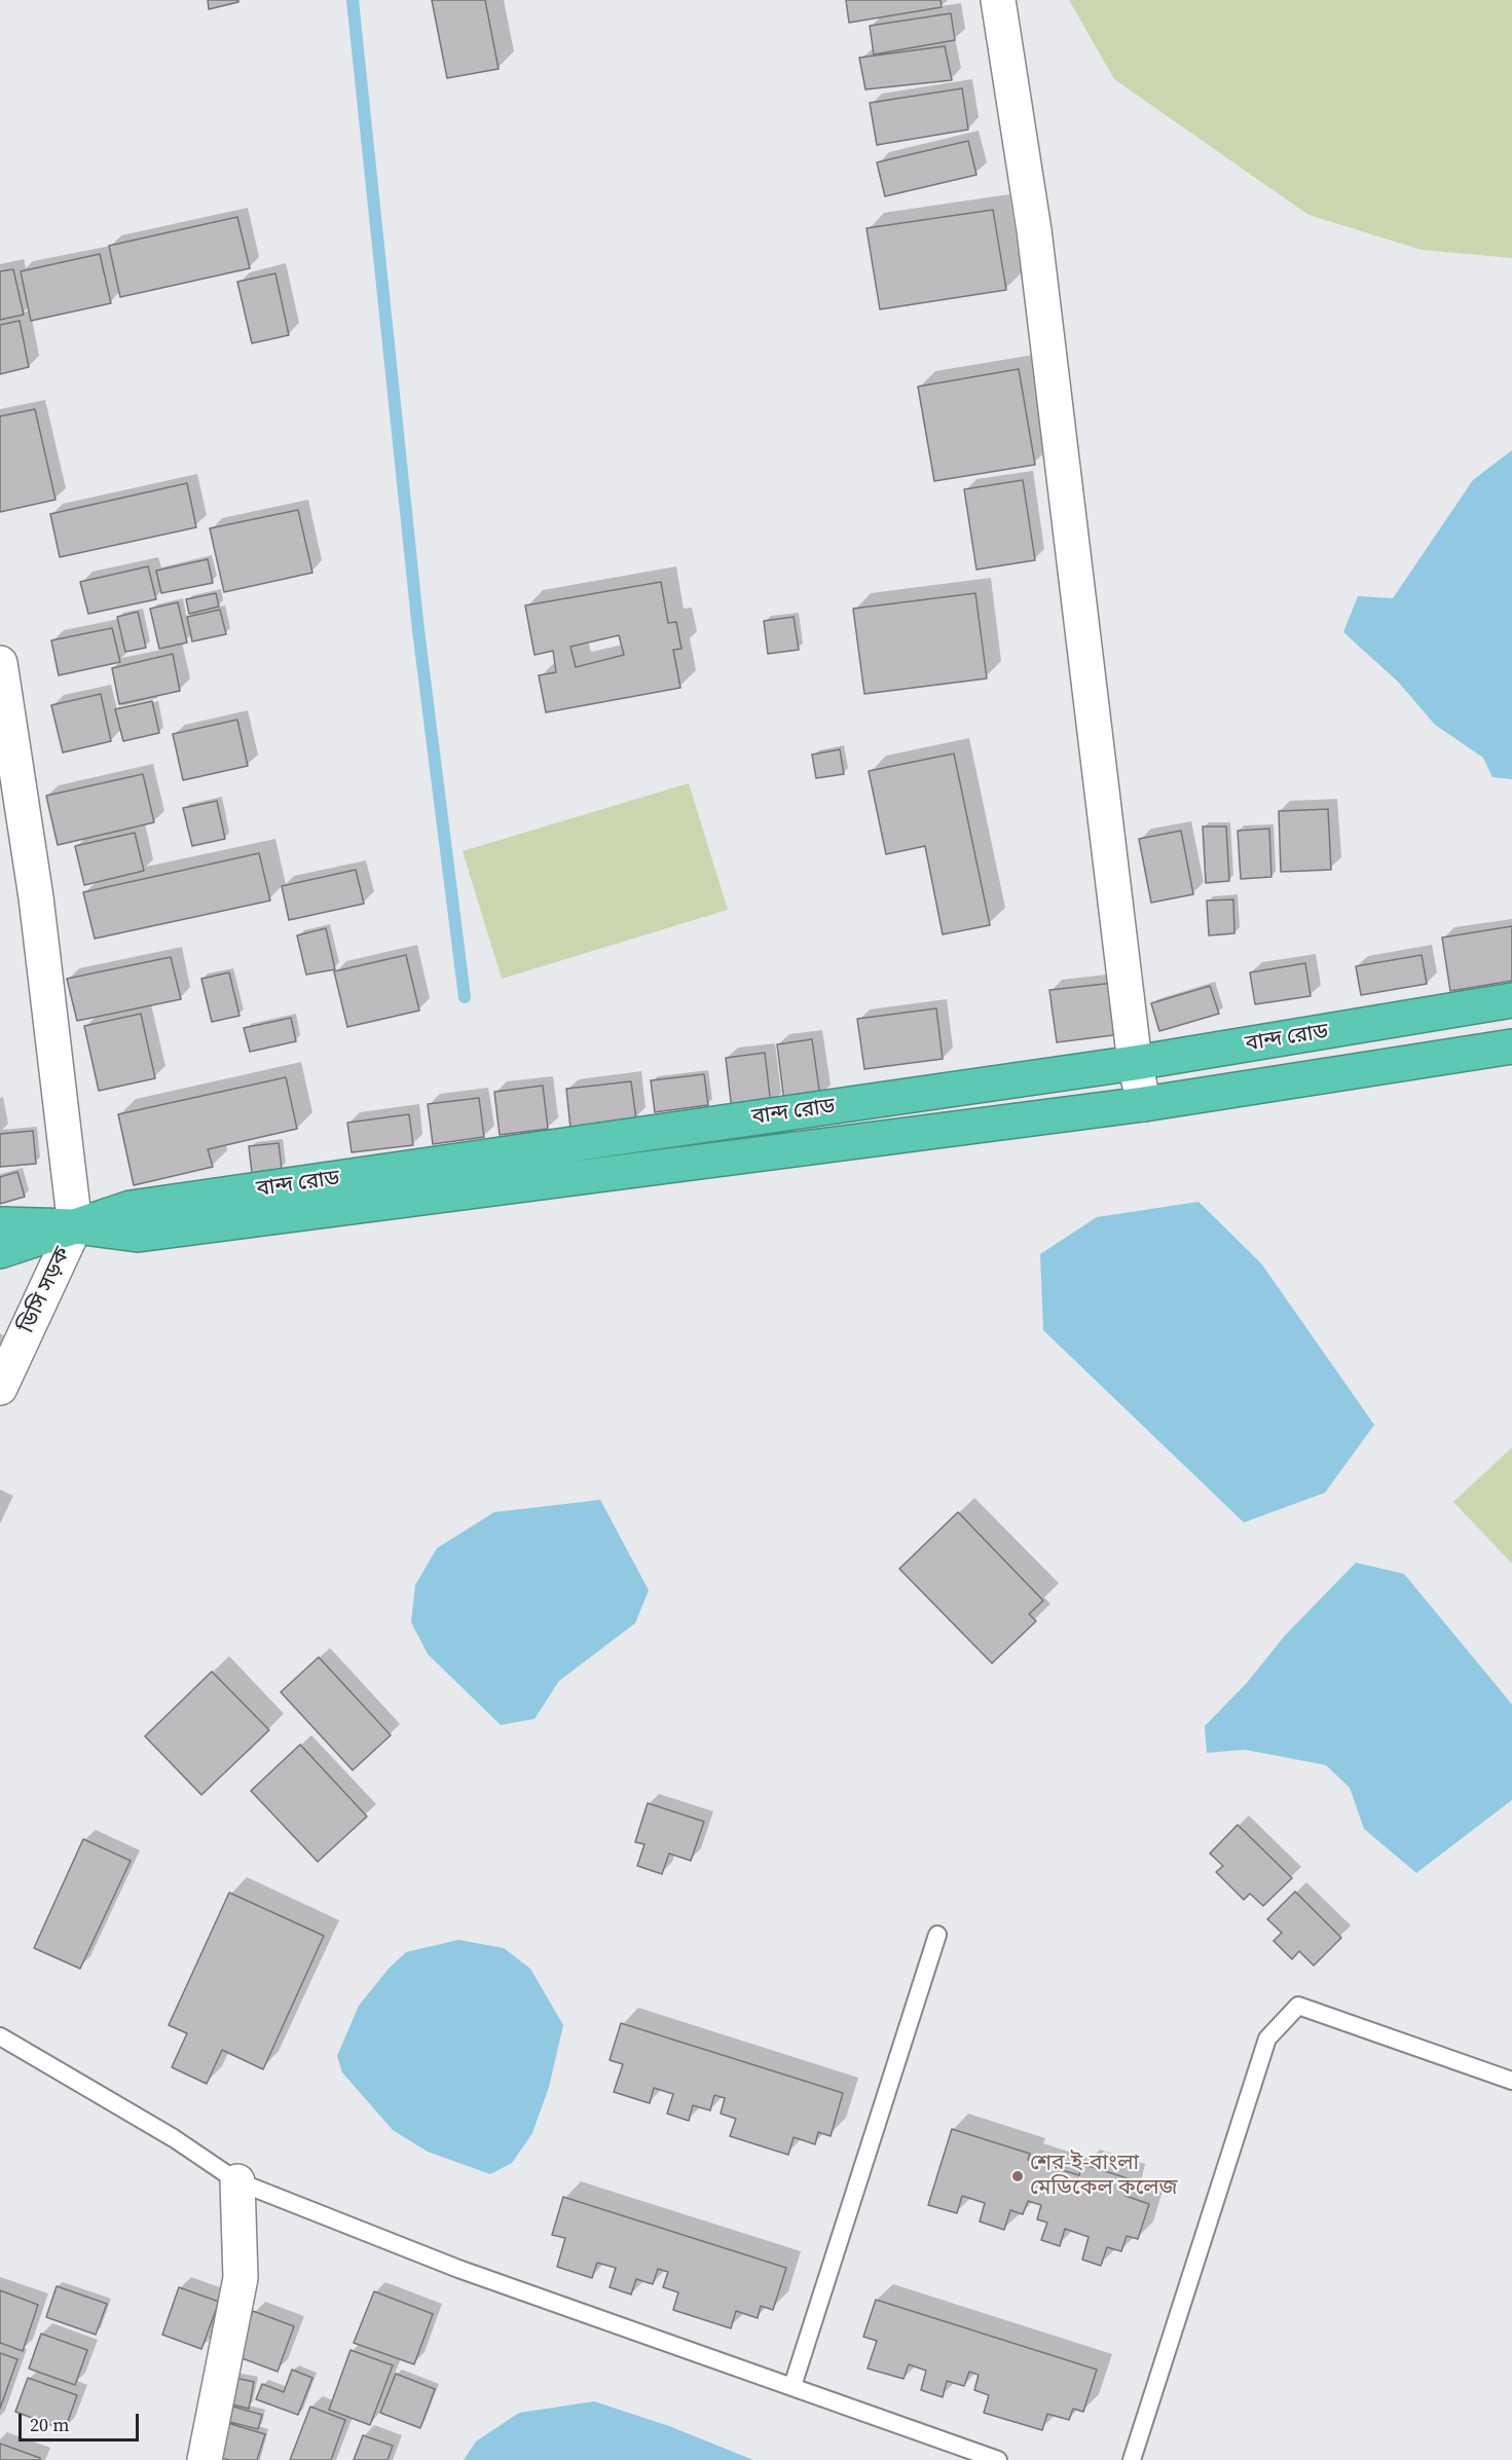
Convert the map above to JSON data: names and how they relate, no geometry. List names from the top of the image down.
{
  "streets": {
    "highway": ["বান্দ রোড"],
    "street": ["ডিসি সড়ক"]
  },
  "crossings": [
    ["বান্দ রোড", "ডিসি সড়ক"]
  ],
  "places": ["শের-ই-বাংলা মেডিকেল কলেজ"],
  "scale_bar": "20 m"
}
